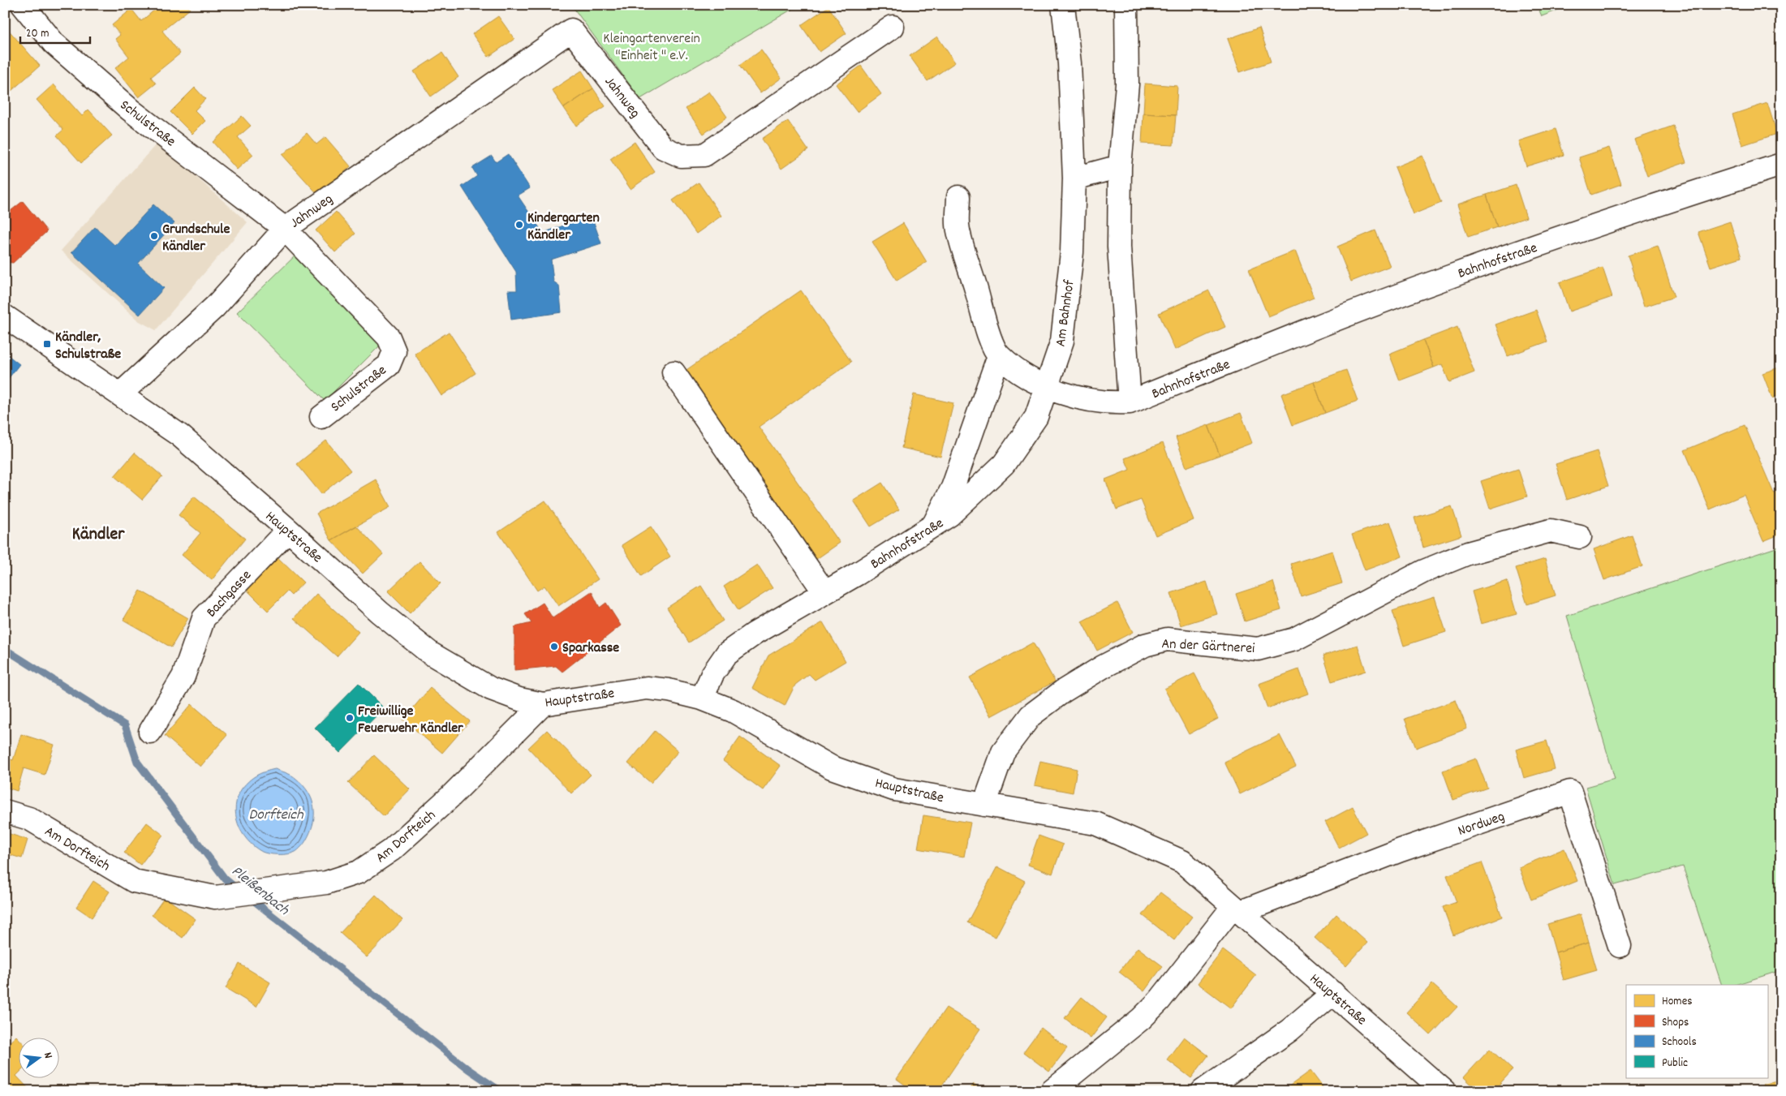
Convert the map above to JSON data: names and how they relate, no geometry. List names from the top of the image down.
{
  "streets": {
    "street": [
      "Jahnweg",
      "Schulstraße",
      "Bahnhofstraße",
      "Am Bahnhof",
      "Hauptstraße",
      "Bachgasse",
      "An der Gärtnerei",
      "Nordweg",
      "Am Dorfteich"
    ]
  },
  "crossings": [
    ["Jahnweg", "Schulstraße"],
    ["Bahnhofstraße", "Am Bahnhof"],
    ["Bahnhofstraße", "Hauptstraße"],
    ["Hauptstraße", "Bachgasse"],
    ["Hauptstraße", "An der Gärtnerei"],
    ["Hauptstraße", "Nordweg"],
    ["Hauptstraße", "Am Dorfteich"]
  ],
  "districts": ["Kändler"],
  "water": ["Dorfteich", "Pleißenbach"],
  "parks": ["Kleingartenverein \"Einheit \" e.V."],
  "places": {
    "other": [
      "Kindergarten Kändler",
      "Grundschule Kändler",
      "Sparkasse",
      "Freiwillige Feuerwehr Kändler"
    ],
    "transit": ["Kändler, Schulstraße"]
  },
  "legend": [
    "Homes",
    "Shops",
    "Schools",
    "Public"
  ],
  "scale_bar": "20 m",
  "north": "right"
}
